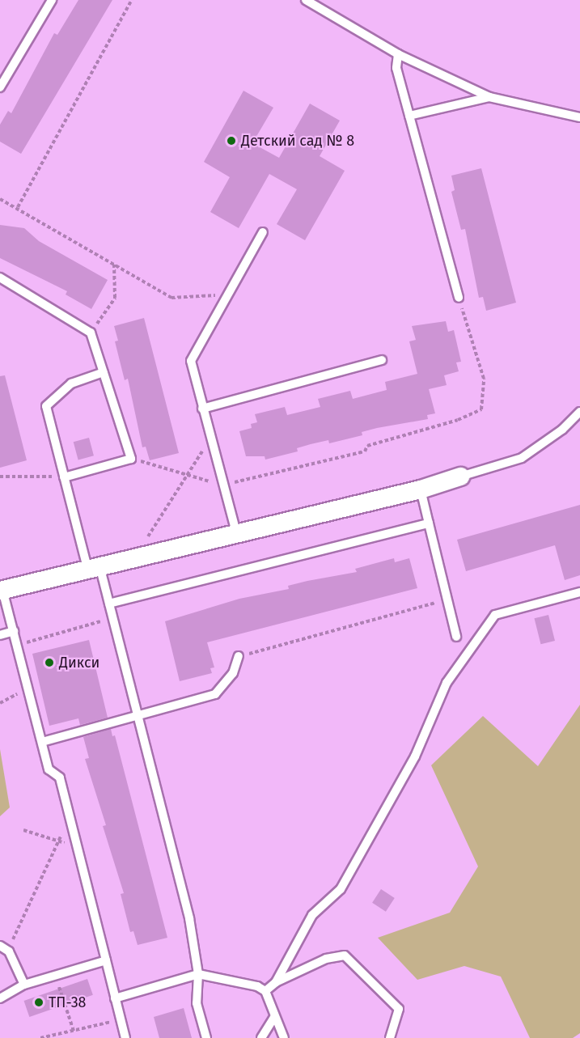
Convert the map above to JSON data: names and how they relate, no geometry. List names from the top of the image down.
{
  "places": ["Детский сад № 8", "Дикси", "ТП-38"]
}
